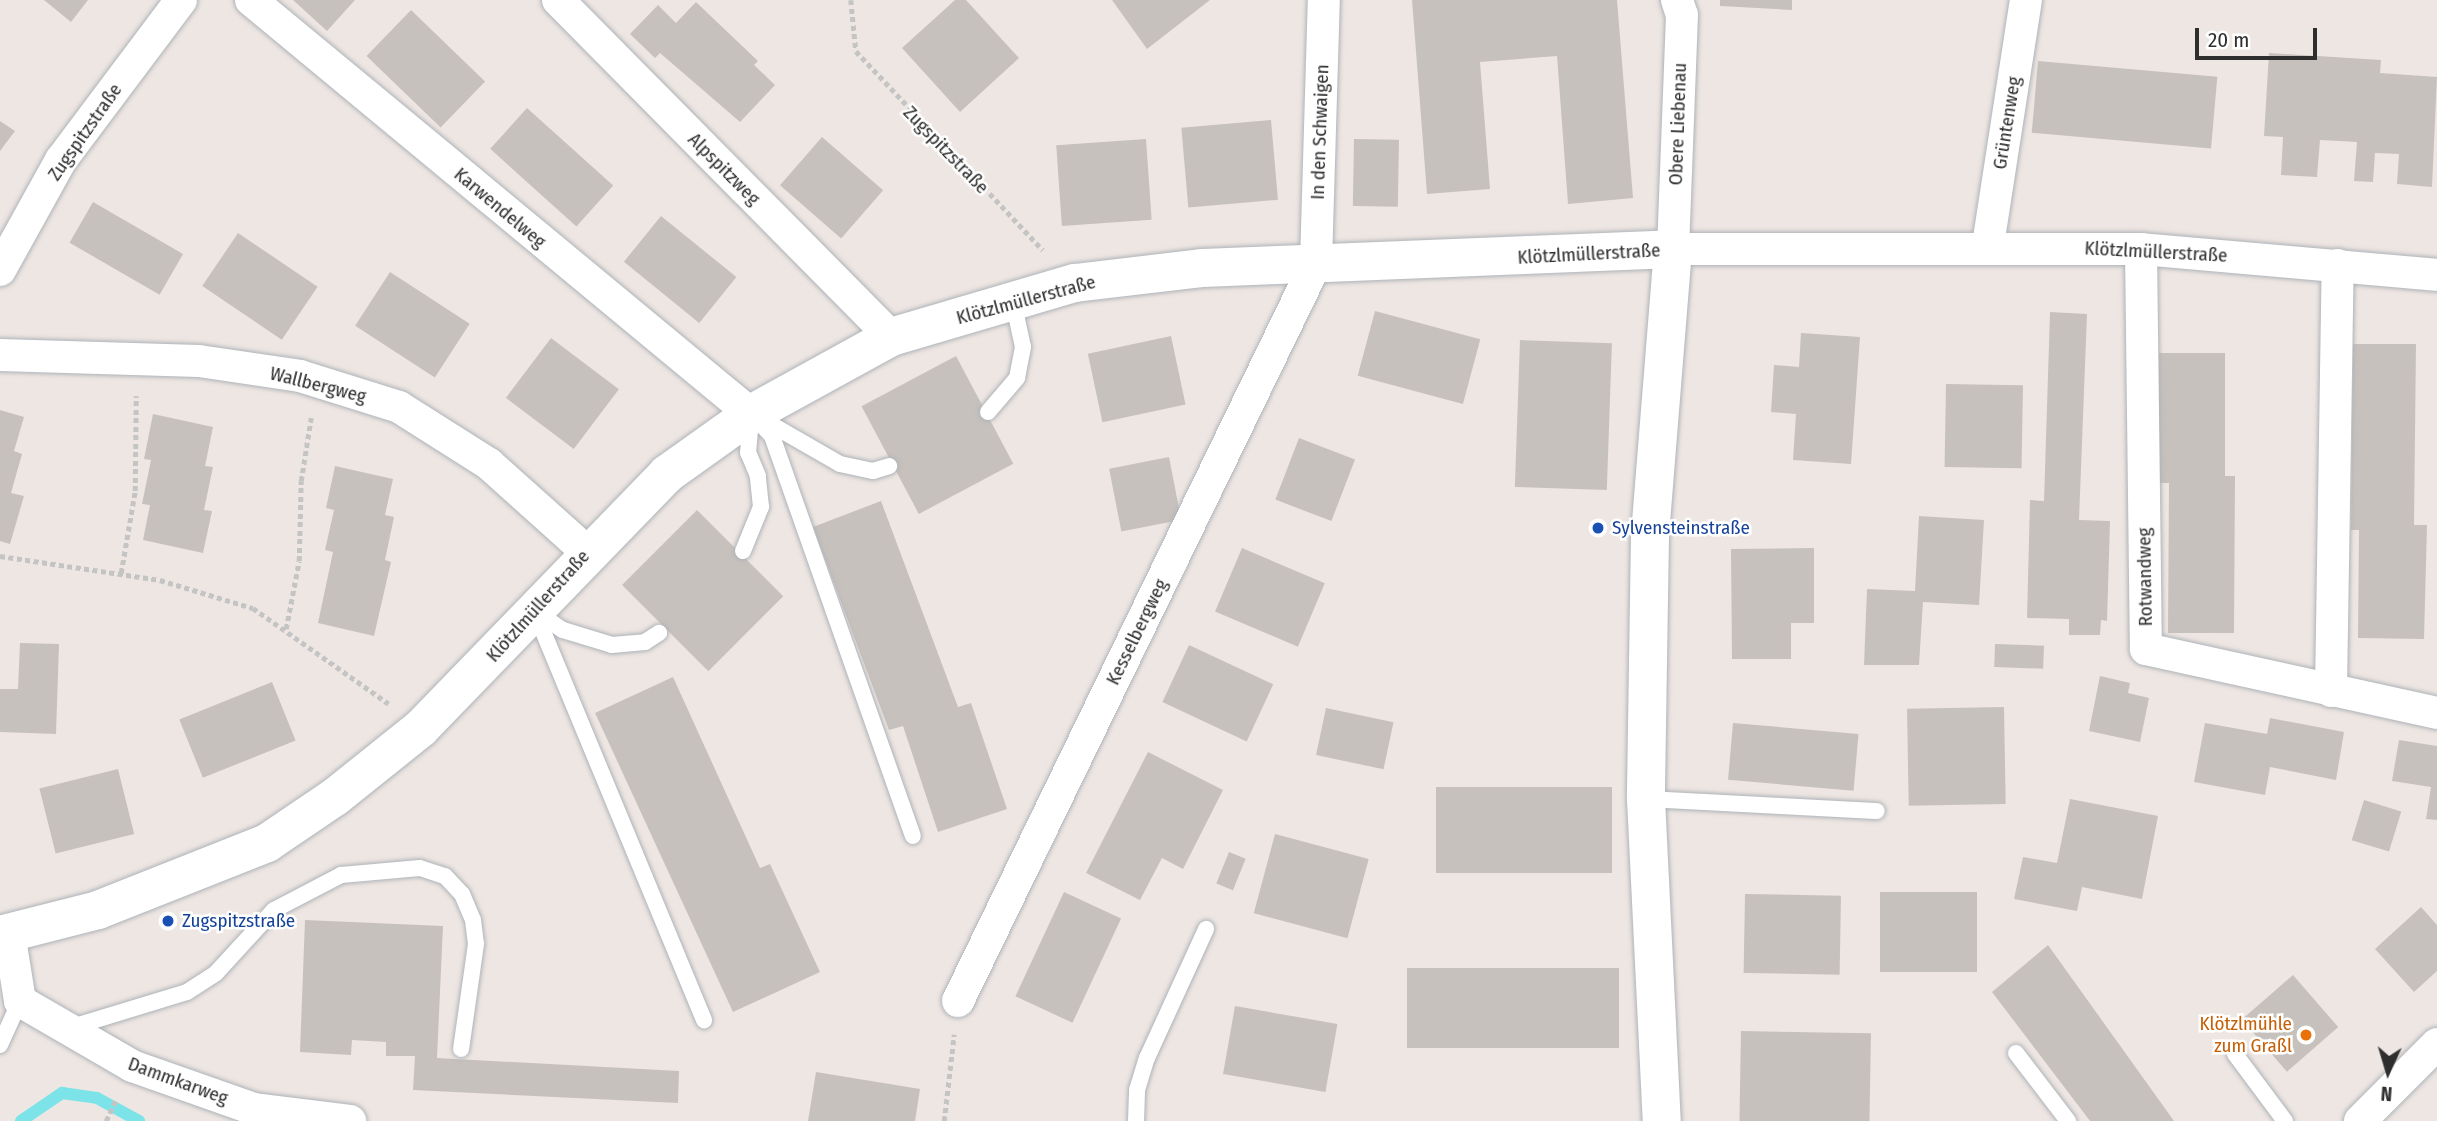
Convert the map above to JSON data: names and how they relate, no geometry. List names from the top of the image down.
{
  "streets": {
    "street": [
      "Grüntenweg",
      "Obere Liebenau",
      "Zugspitzstraße",
      "In den Schwaigen",
      "Alpspitzweg",
      "Karwendelweg",
      "Klötzlmüllerstraße",
      "Wallbergweg",
      "Rotwandweg",
      "Kesselbergweg",
      "Dammkarweg"
    ]
  },
  "crossings": [
    ["Grüntenweg", "Klötzlmüllerstraße"],
    ["Obere Liebenau", "Klötzlmüllerstraße"],
    ["Zugspitzstraße", "Klötzlmüllerstraße"],
    ["In den Schwaigen", "Klötzlmüllerstraße"],
    ["In den Schwaigen", "Kesselbergweg"],
    ["Alpspitzweg", "Klötzlmüllerstraße"],
    ["Karwendelweg", "Klötzlmüllerstraße"],
    ["Klötzlmüllerstraße", "Wallbergweg"],
    ["Klötzlmüllerstraße", "Rotwandweg"],
    ["Klötzlmüllerstraße", "Kesselbergweg"]
  ],
  "places": ["Sylvensteinstraße", "Zugspitzstraße", "Klötzlmühle zum Graßl"],
  "scale_bar": "20 m",
  "north": "bottom"
}
